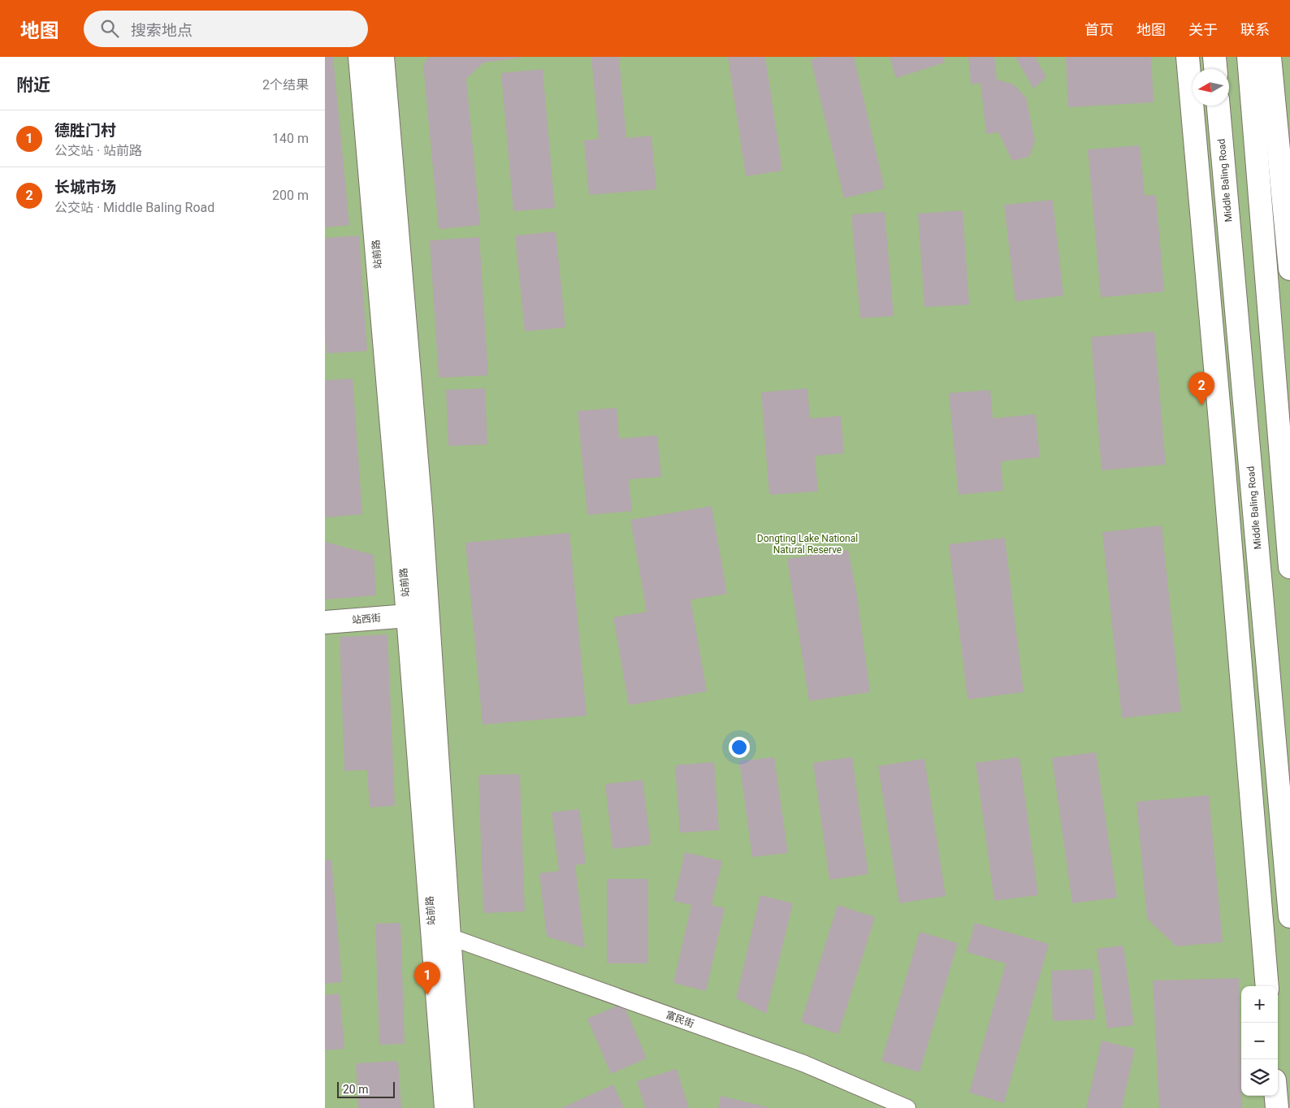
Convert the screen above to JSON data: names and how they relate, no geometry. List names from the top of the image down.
{
  "streets": {
    "main road": ["Middle Baling Road", "站前路", "站西街"],
    "street": ["富民街"]
  },
  "crossings": [
    ["站前路", "站西街"],
    ["站前路", "富民街"]
  ],
  "parks": ["Dongting Lake National Natural Reserve"],
  "scale_bar": "20 m",
  "north": "left",
  "page": {
    "header": "地图",
    "search": "搜索地点",
    "nav": [
      "首页",
      "地图",
      "关于",
      "联系"
    ],
    "heading": ["附近", "2个结果"],
    "list": [
      {
        "mark": "1",
        "name": "德胜门村",
        "note": "公交站 · 站前路",
        "value": "140 m"
      },
      {
        "mark": "2",
        "name": "长城市场",
        "note": "公交站 · Middle Baling Road",
        "value": "200 m"
      }
    ],
    "pins": ["2", "1"],
    "map_buttons": ["+", "−"],
    "scale": "20 m"
  }
}
